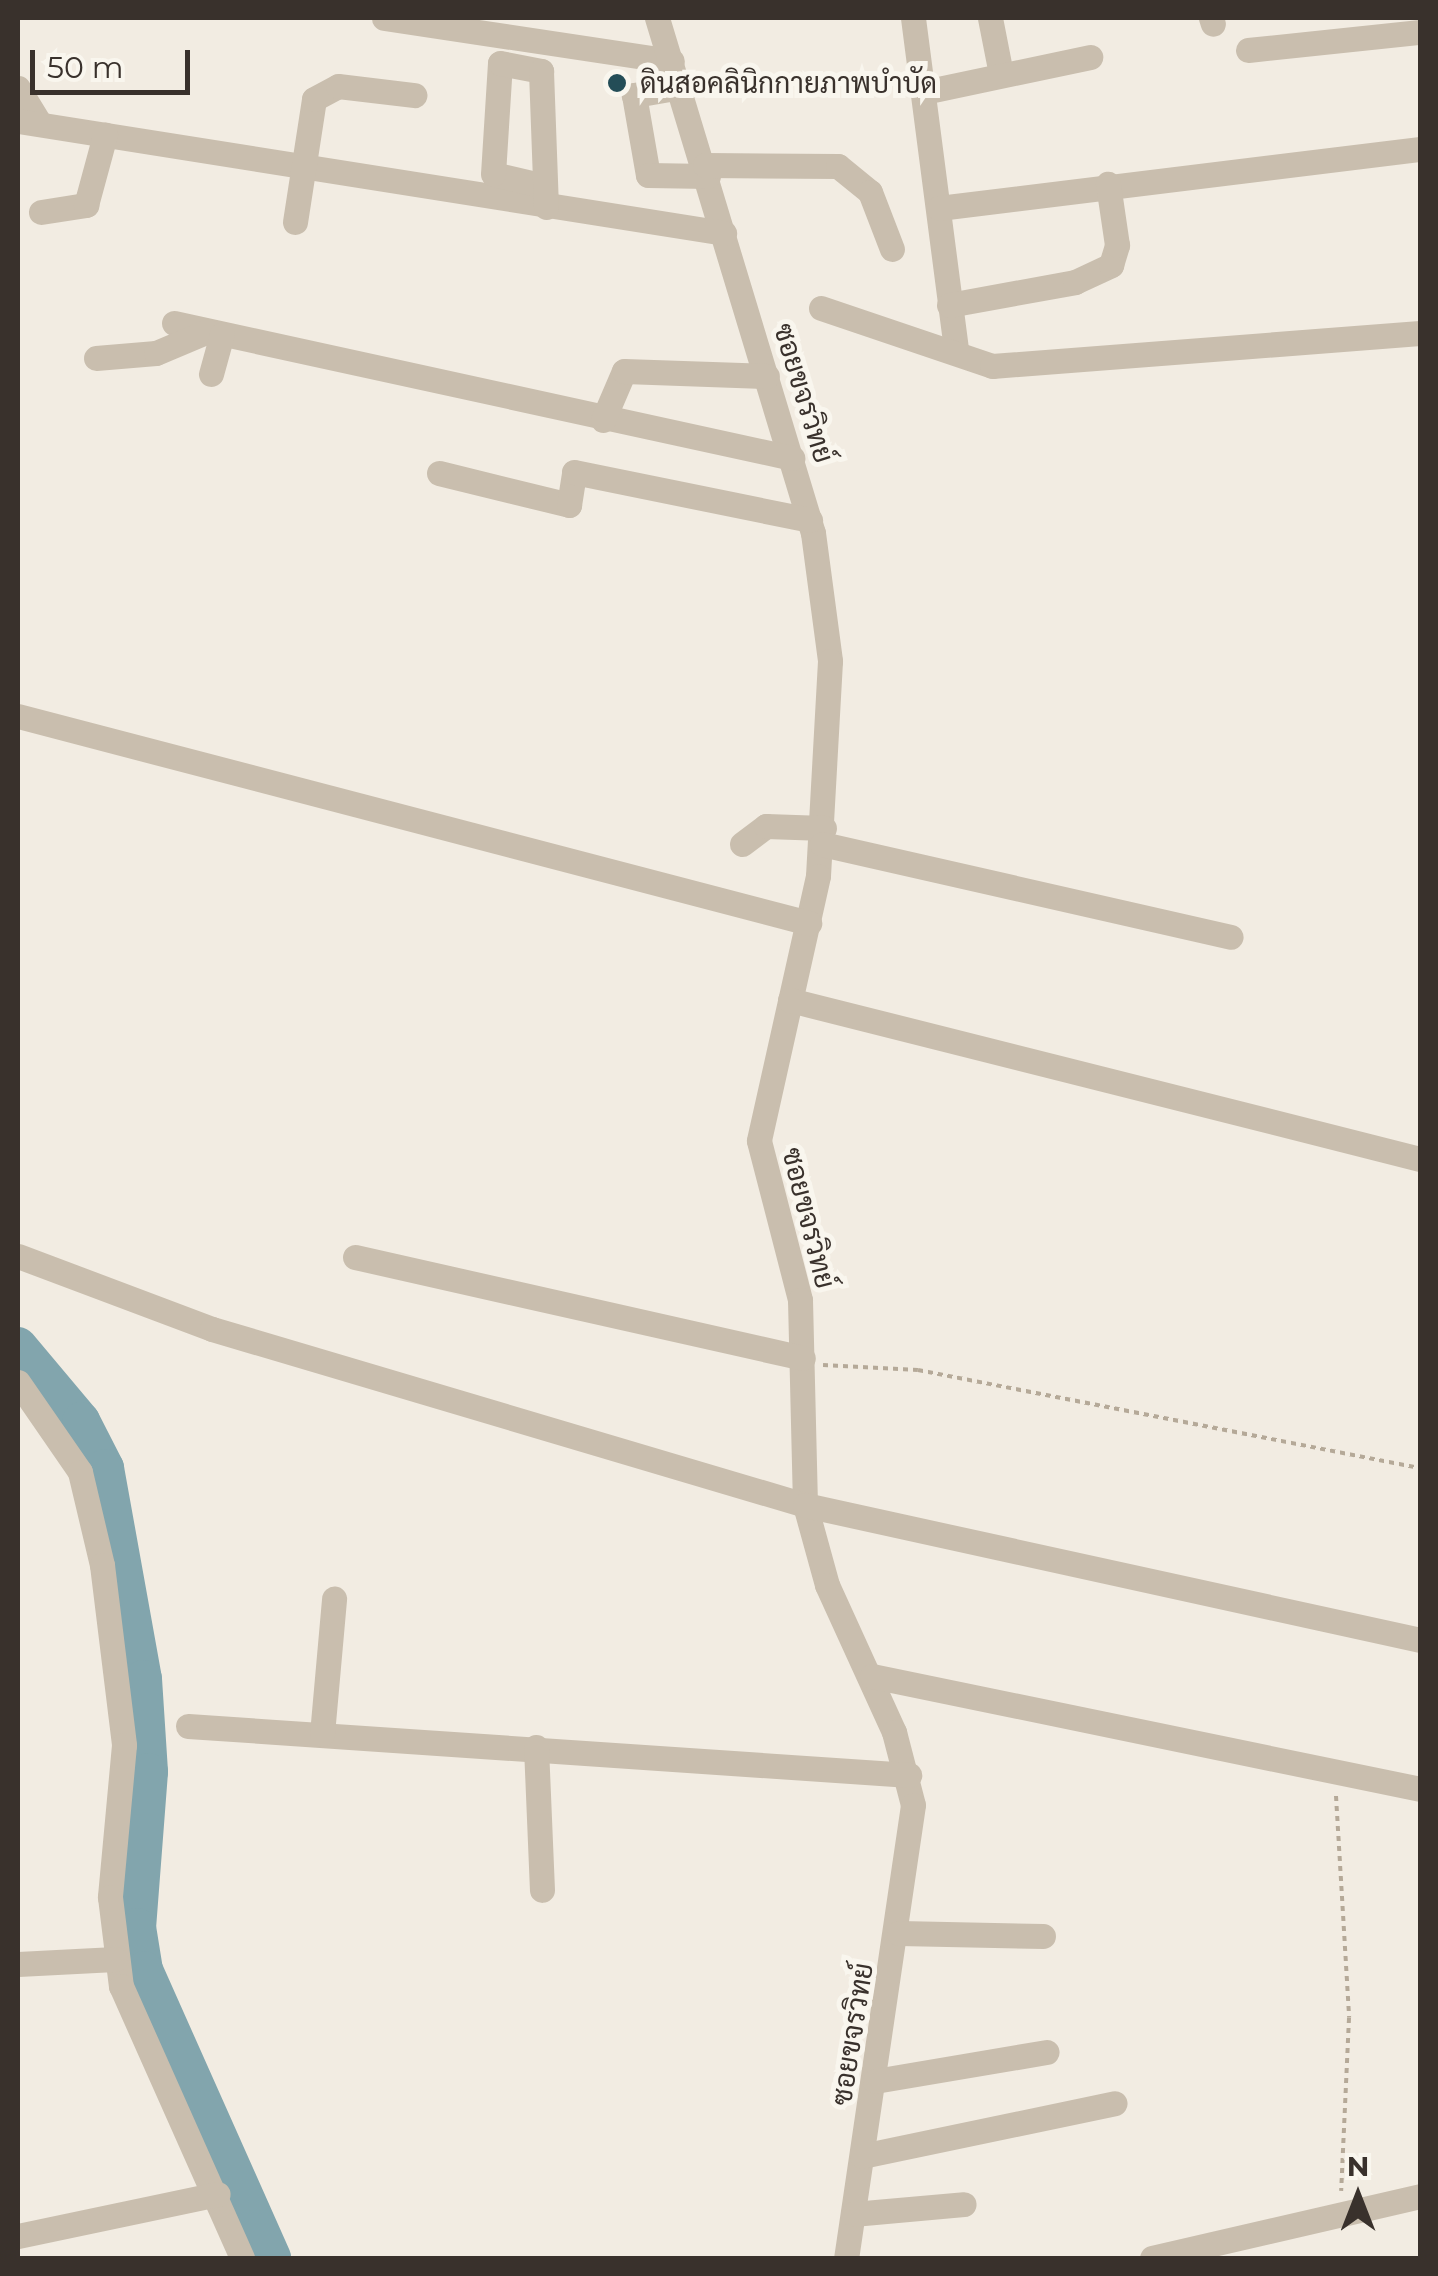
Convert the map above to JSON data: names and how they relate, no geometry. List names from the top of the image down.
{
  "streets": {
    "street": ["ซอยขจรวิทย์"]
  },
  "places": ["ดินสอคลินิกกายภาพบำบัด"],
  "scale_bar": "50 m",
  "north": "top"
}
